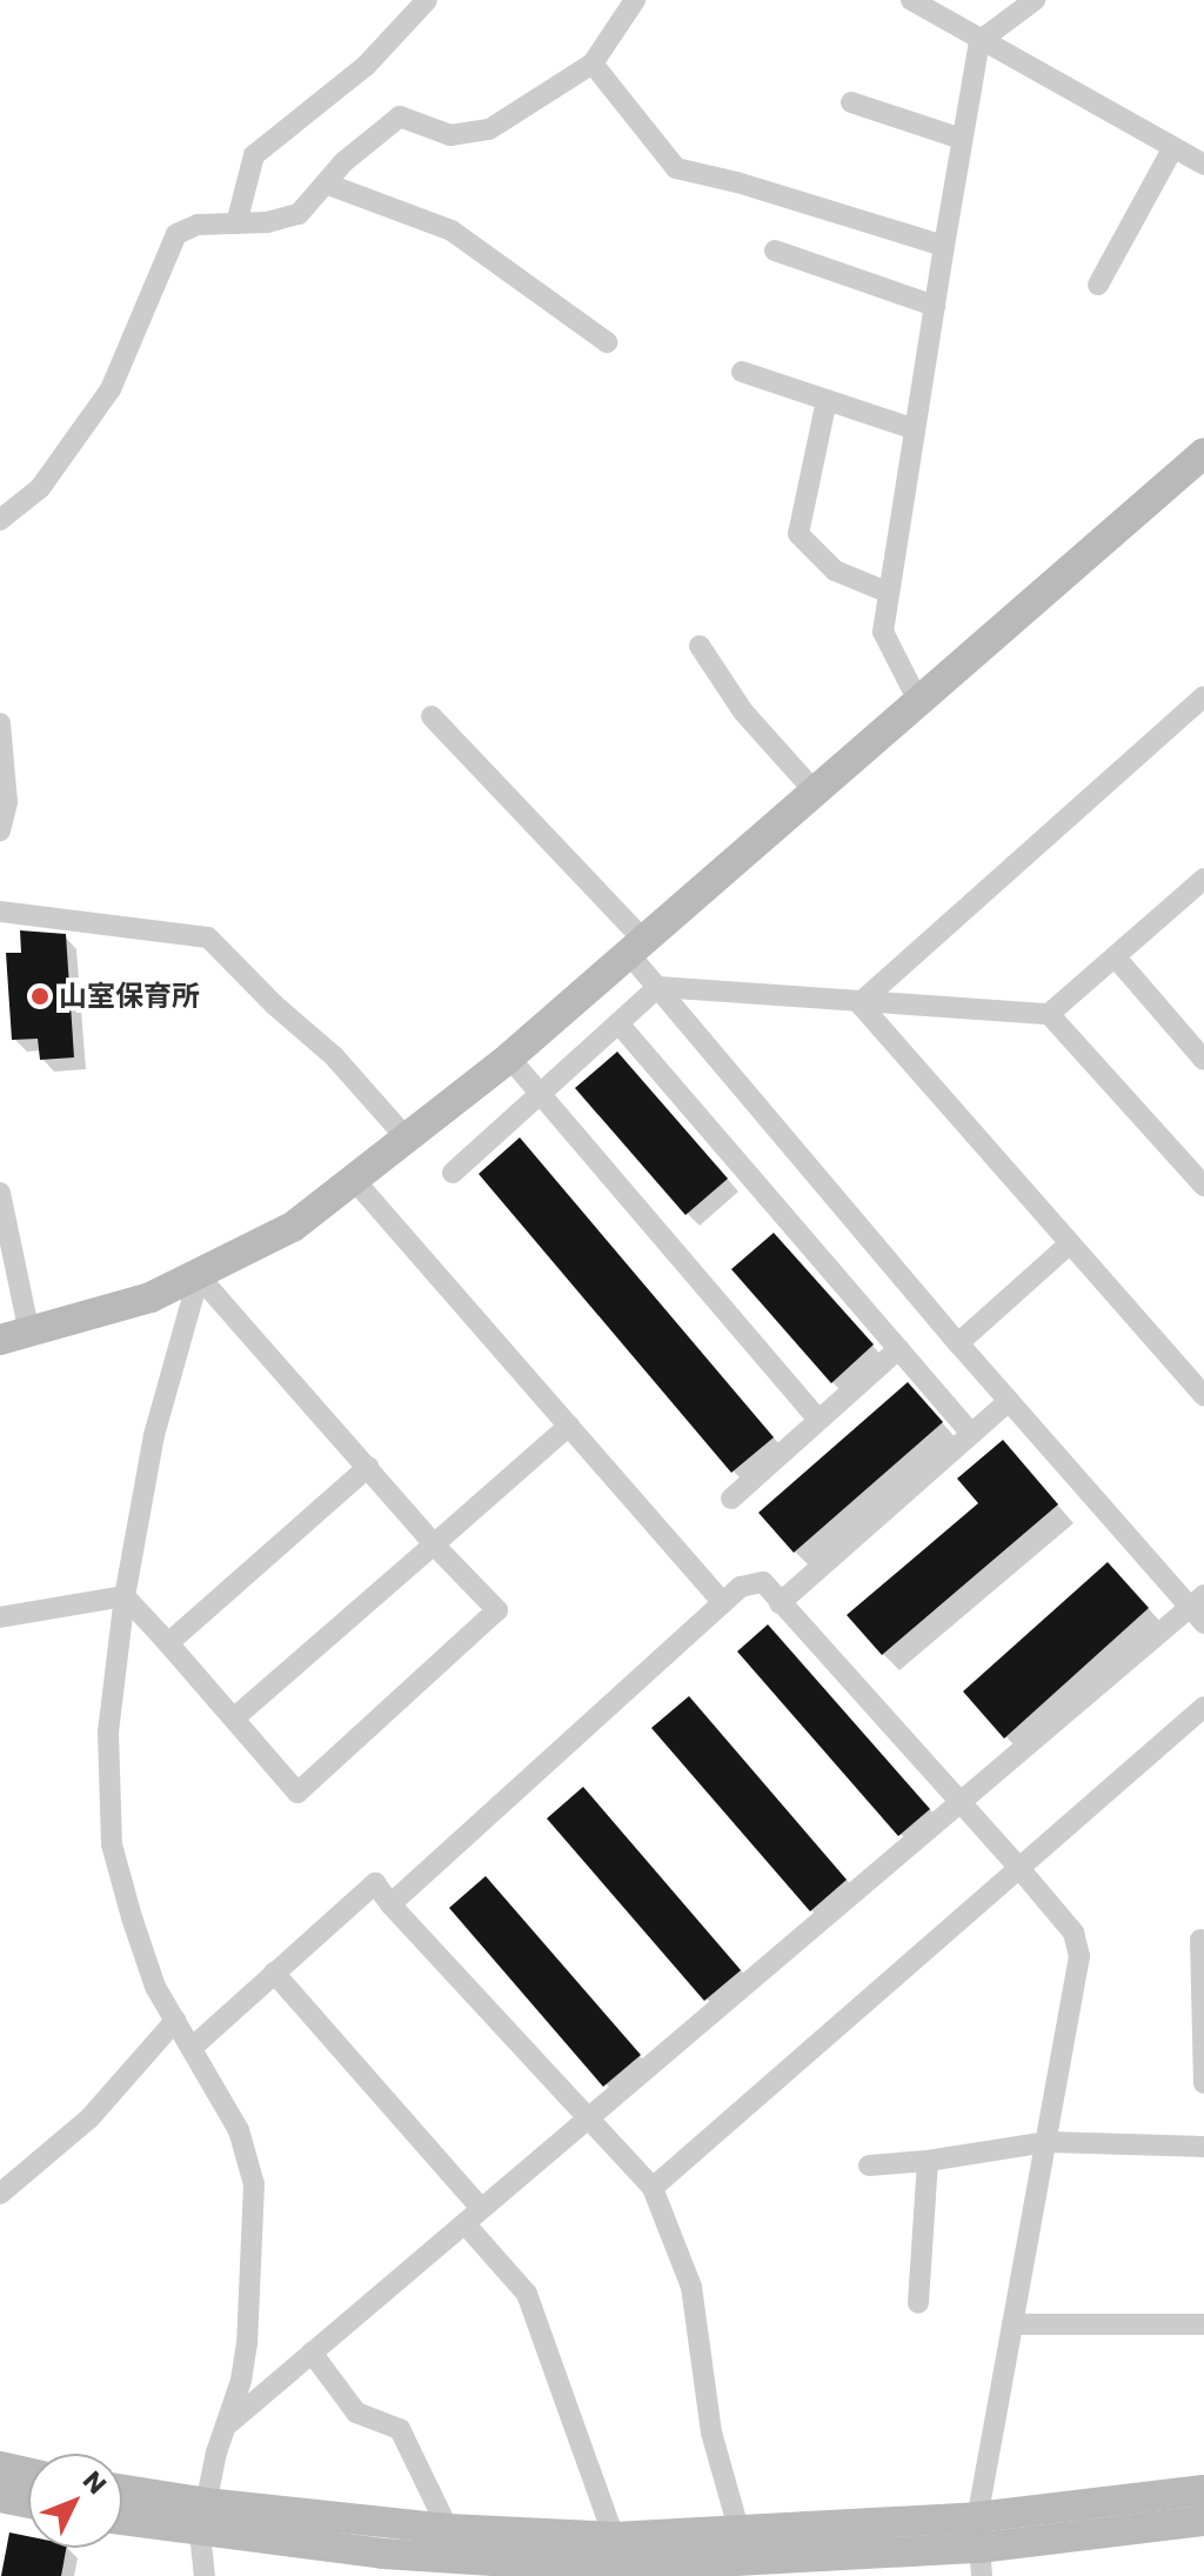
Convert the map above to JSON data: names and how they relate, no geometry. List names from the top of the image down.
{
  "places": ["山室保育所"],
  "north": "top right"
}
